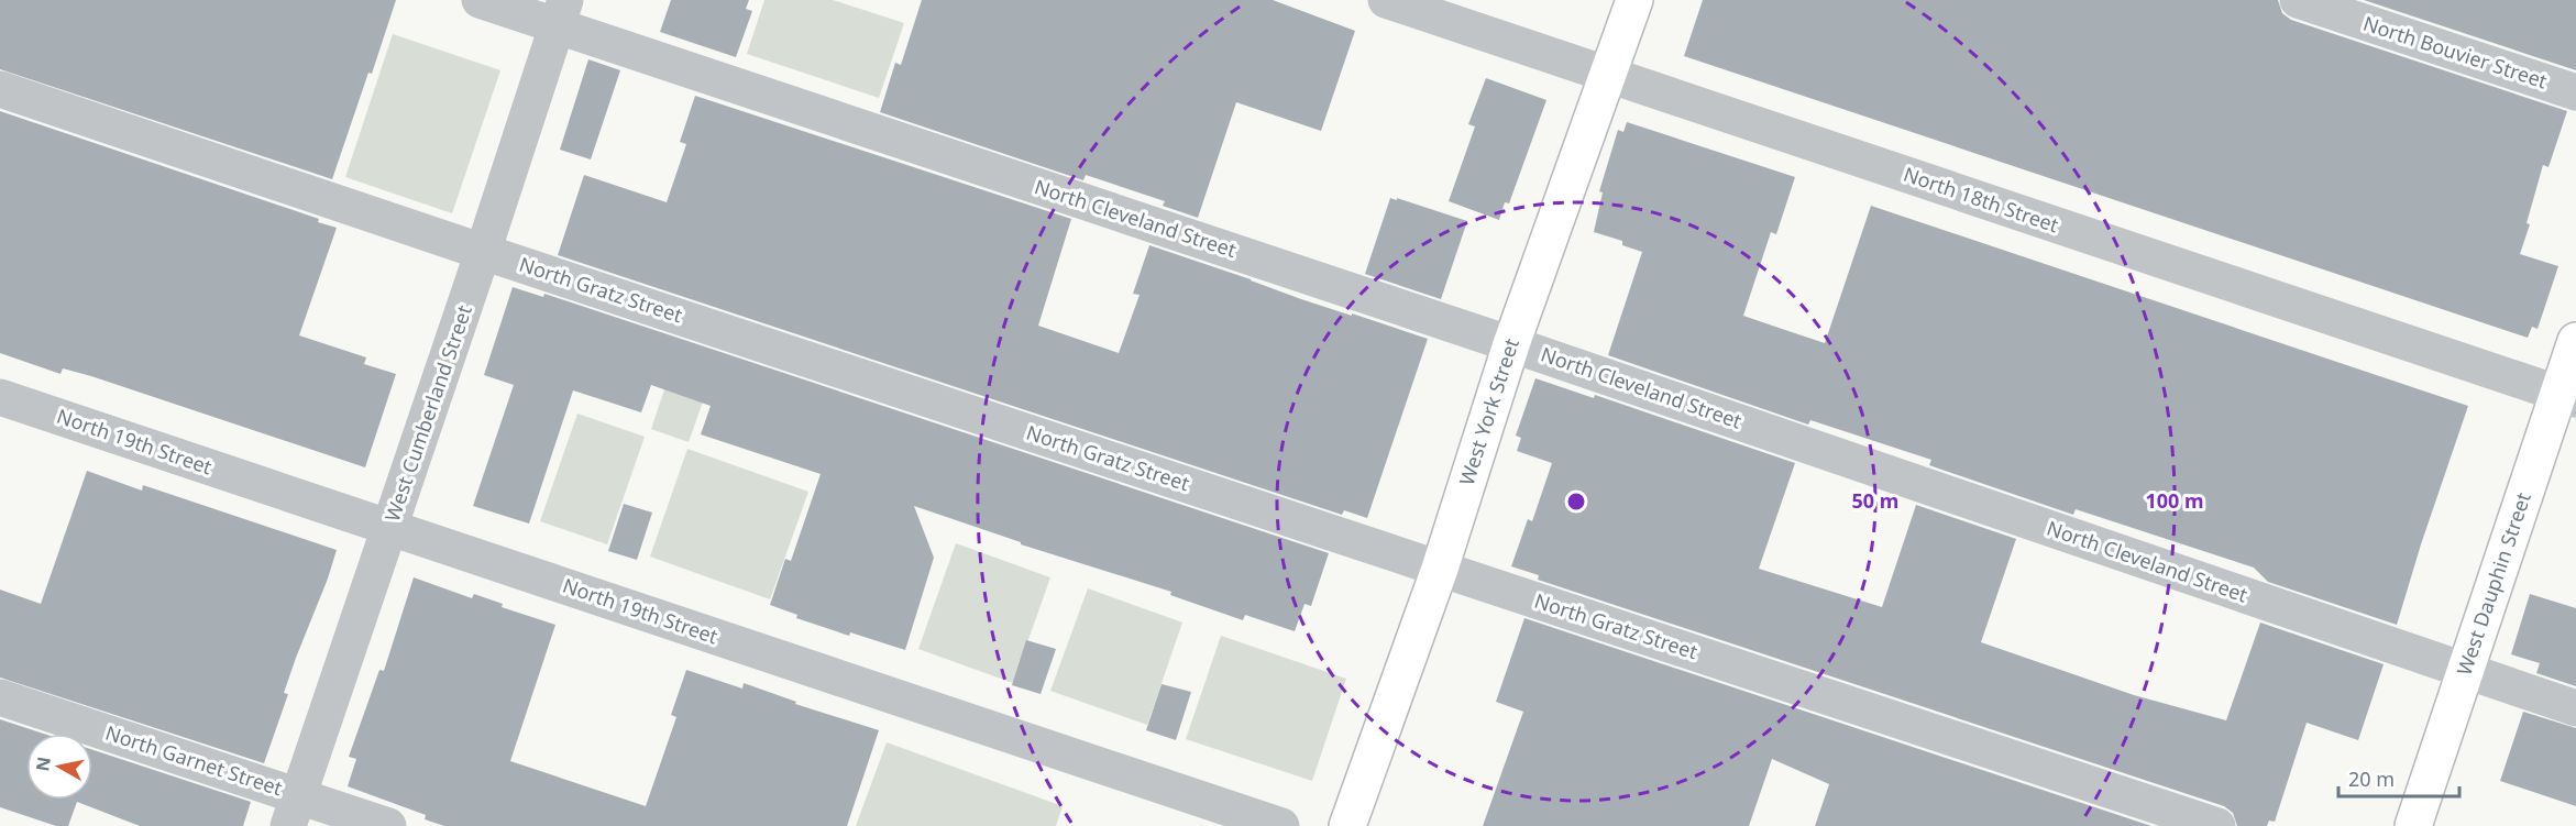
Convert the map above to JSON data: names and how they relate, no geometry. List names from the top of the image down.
{
  "streets": {
    "street": [
      "North Bouvier Street",
      "North 18th Street",
      "North Cleveland Street",
      "North Gratz Street",
      "West York Street",
      "West Cumberland Street",
      "North 19th Street",
      "West Dauphin Street",
      "North Garnet Street"
    ]
  },
  "crossings": [
    ["North 18th Street", "West York Street"],
    ["North 18th Street", "West Dauphin Street"],
    ["North Cleveland Street", "West York Street"],
    ["North Cleveland Street", "West Cumberland Street"],
    ["North Cleveland Street", "West Dauphin Street"],
    ["North Gratz Street", "West York Street"],
    ["North Gratz Street", "West Cumberland Street"],
    ["West Cumberland Street", "North 19th Street"],
    ["West Cumberland Street", "North Garnet Street"]
  ],
  "scale_bar": "20 m",
  "north": "left",
  "rings": ["50 m", "100 m"]
}
